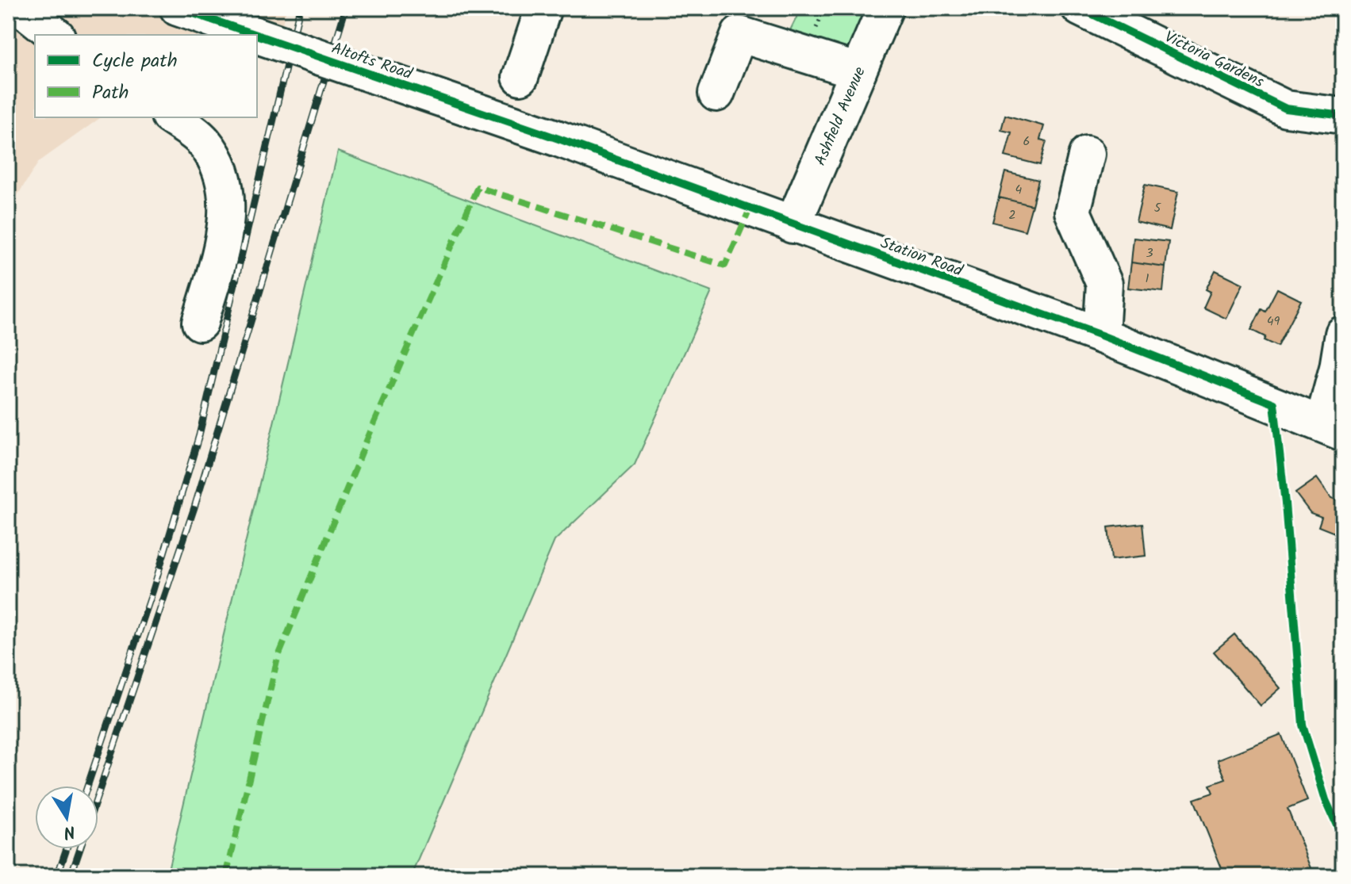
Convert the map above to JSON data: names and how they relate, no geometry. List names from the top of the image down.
{
  "streets": {
    "street": [
      "Victoria Gardens",
      "Altofts Road",
      "Ashfield Avenue",
      "Station Road"
    ]
  },
  "crossings": [
    ["Altofts Road", "Station Road"],
    ["Ashfield Avenue", "Station Road"]
  ],
  "house_numbers": [
    "6",
    "4",
    "5",
    "2",
    "3",
    "1",
    "49"
  ],
  "legend": ["Cycle path", "Path"],
  "north": "bottom"
}
